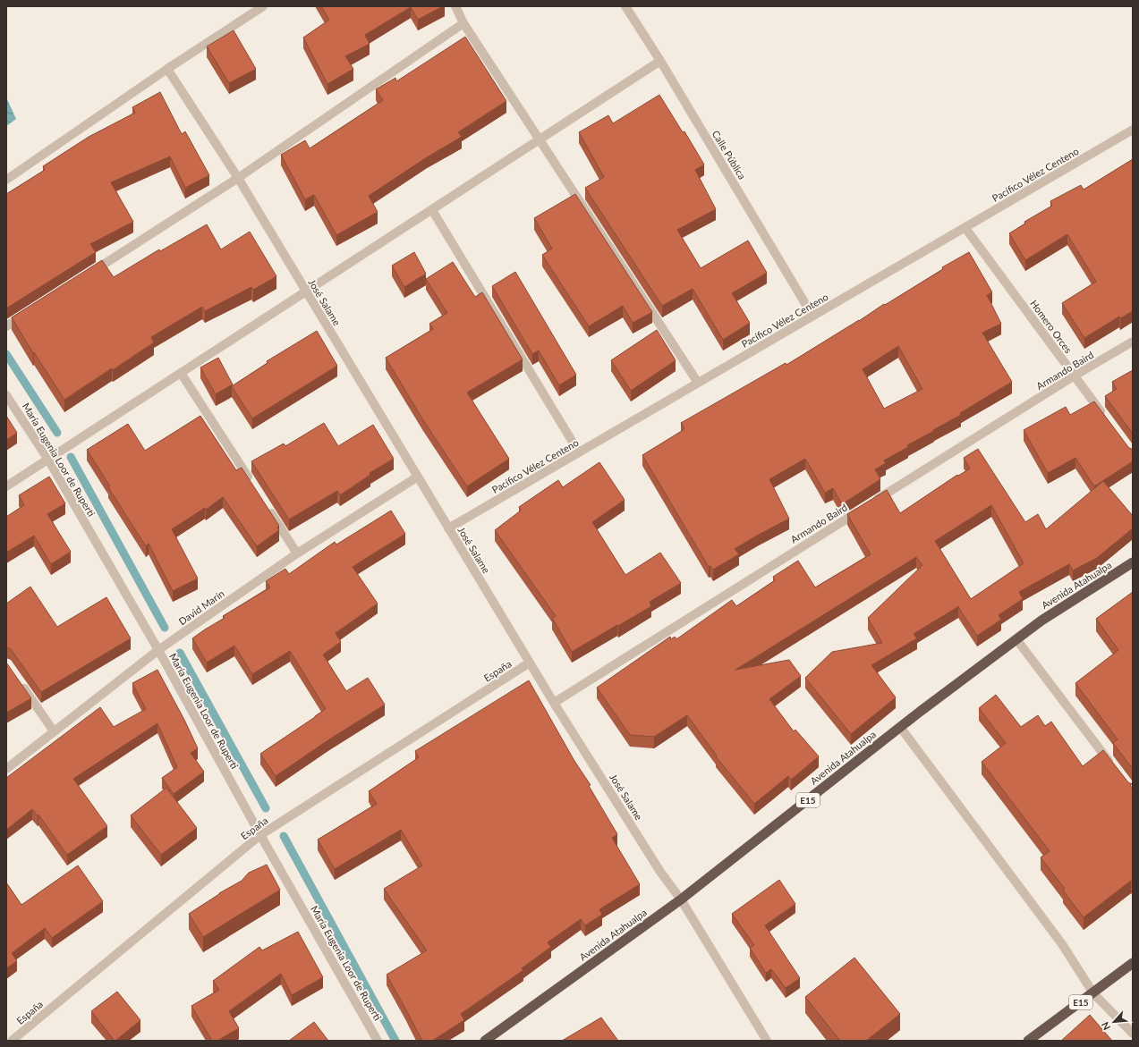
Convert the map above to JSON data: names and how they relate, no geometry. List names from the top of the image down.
{
  "streets": {
    "highway": ["Avenida Atahualpa", "E15"],
    "street": [
      "Calle Pública",
      "Pacífico Vélez Centeno",
      "José Salame",
      "Homero Orces",
      "Armando Baird",
      "María Eugenia Loor de Ruperti",
      "David Marín",
      "España"
    ]
  },
  "crossings": [
    ["Calle Pública", "Pacífico Vélez Centeno"],
    ["Pacífico Vélez Centeno", "José Salame"],
    ["Pacífico Vélez Centeno", "Homero Orces"],
    ["José Salame", "Armando Baird"],
    ["José Salame", "Avenida Atahualpa"],
    ["José Salame", "David Marín"],
    ["José Salame", "España"],
    ["Homero Orces", "Armando Baird"],
    ["María Eugenia Loor de Ruperti", "David Marín"],
    ["María Eugenia Loor de Ruperti", "España"]
  ],
  "north": "bottom left"
}
